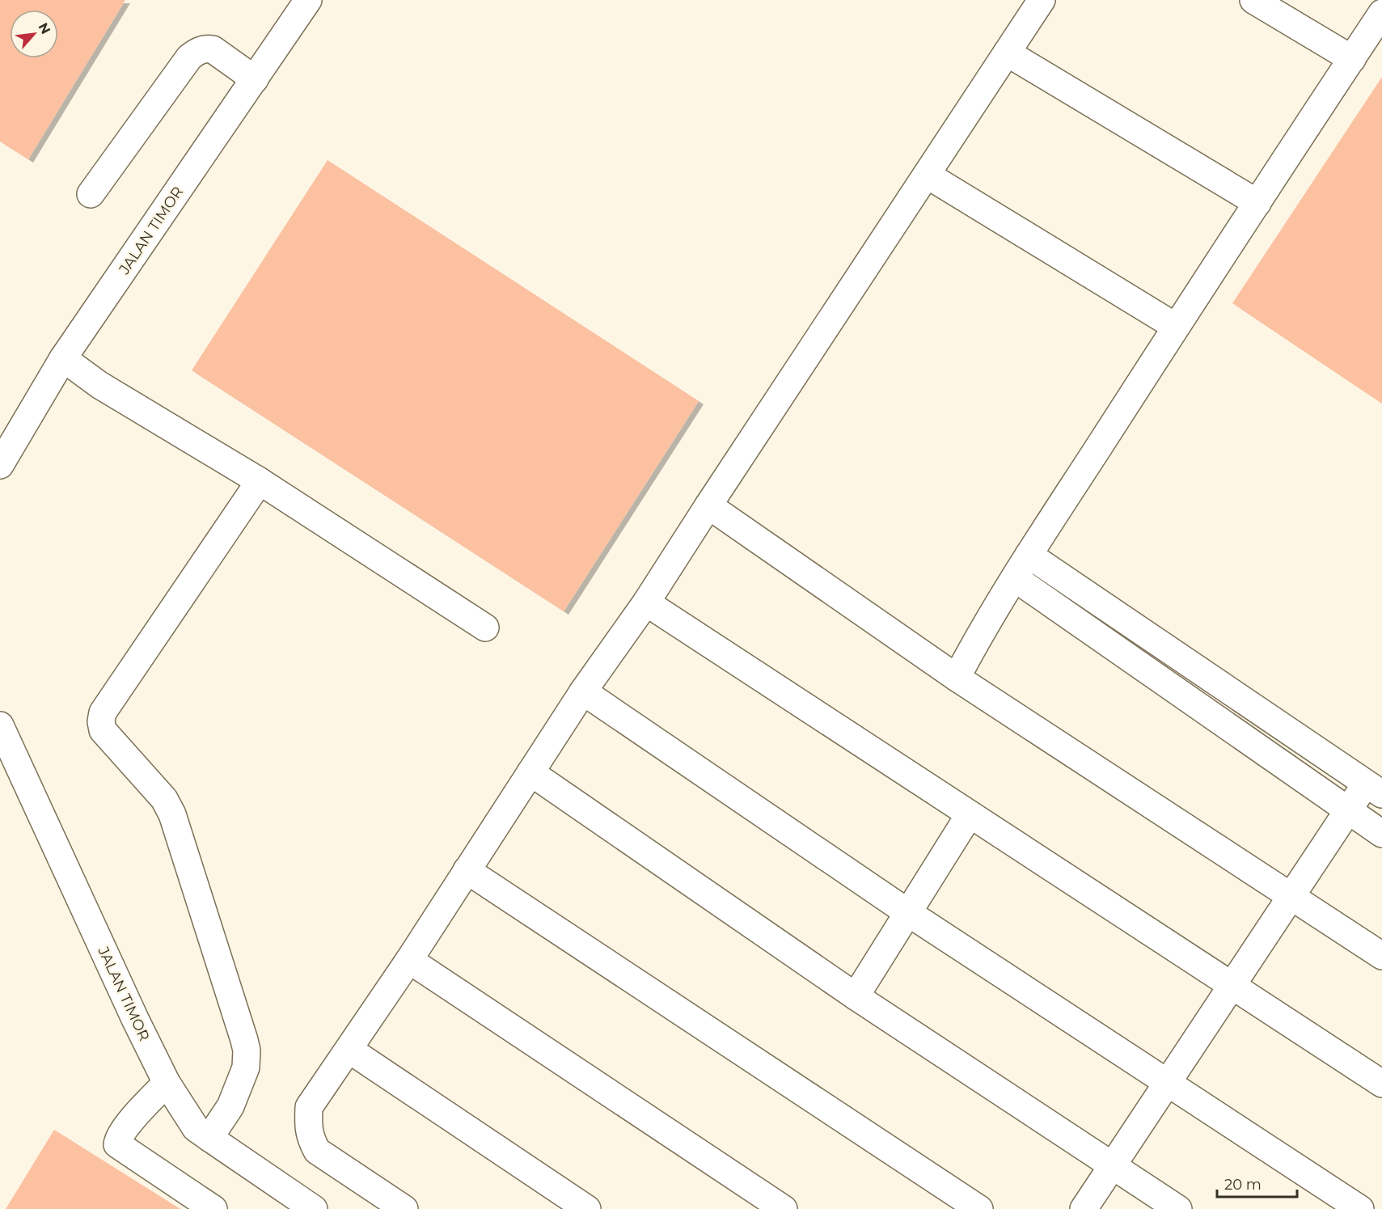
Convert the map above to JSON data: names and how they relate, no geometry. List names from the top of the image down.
{
  "streets": {
    "street": ["JALAN TIMOR"]
  },
  "scale_bar": "20 m",
  "north": "top right"
}
